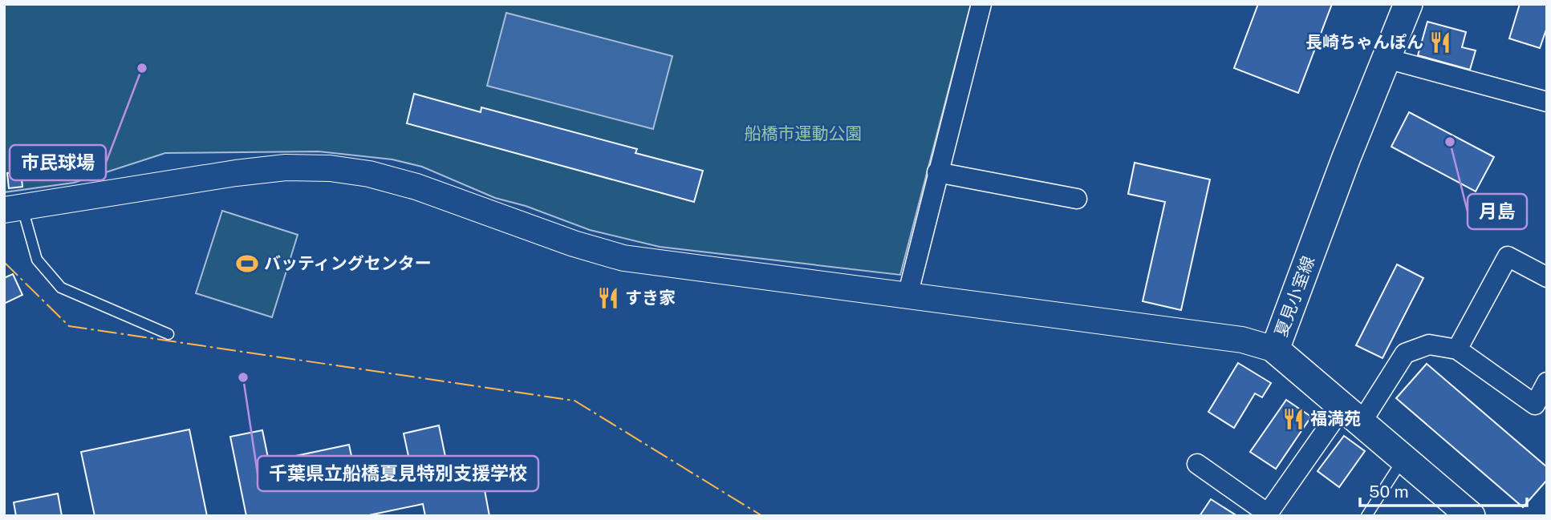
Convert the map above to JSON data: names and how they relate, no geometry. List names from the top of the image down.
{
  "streets": {
    "main road": ["夏見小室線"]
  },
  "parks": ["船橋市運動公園"],
  "places": {
    "restaurant": ["長崎ちゃんぽん", "すき家", "福満苑"],
    "other": ["市民球場", "月島", "千葉県立船橋夏見特別支援学校"],
    "sports": ["バッティングセンター"]
  },
  "scale_bar": "50 m"
}
